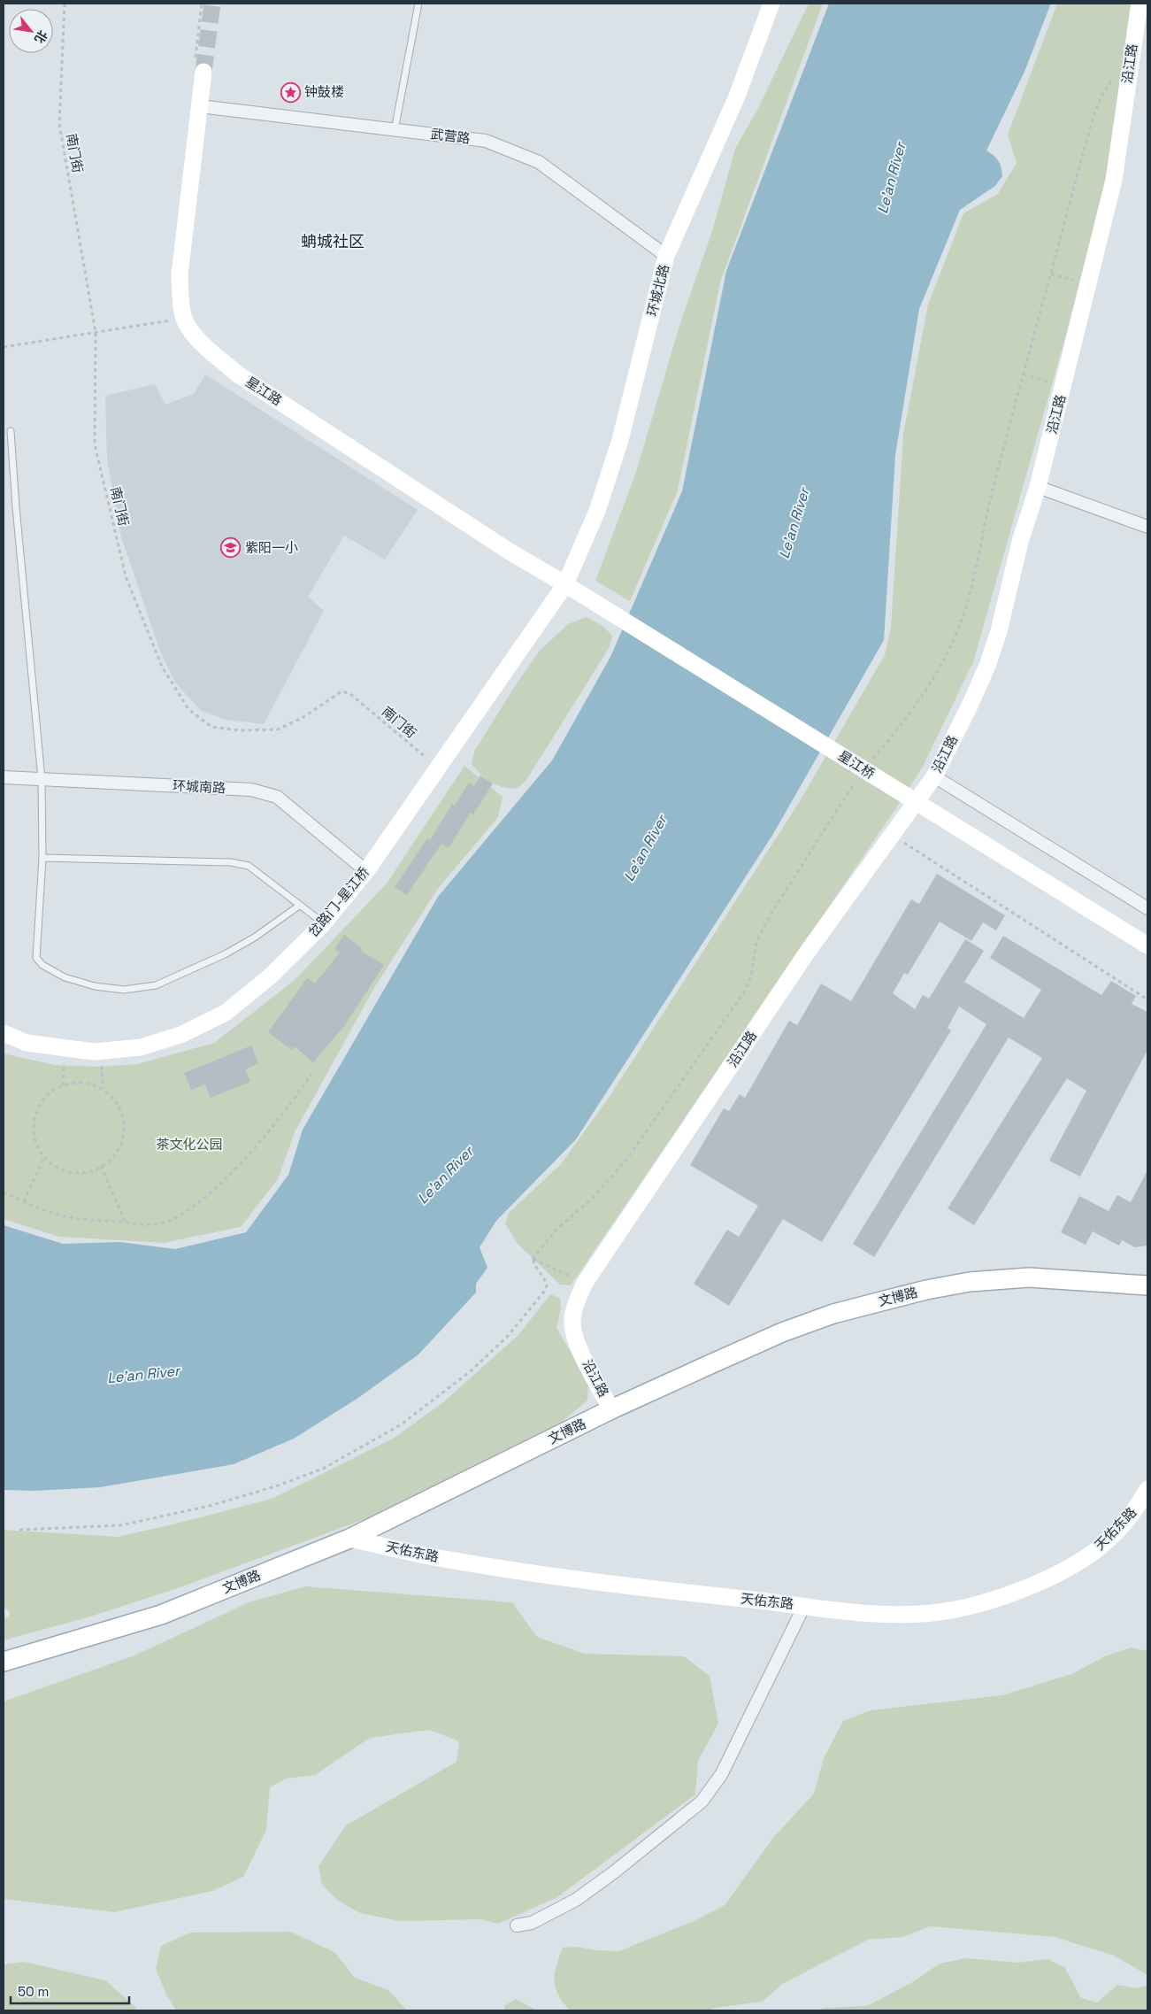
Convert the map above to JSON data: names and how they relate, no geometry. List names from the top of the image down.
{
  "streets": {
    "main road": ["文博路"],
    "street": [
      "沿江路",
      "武营路",
      "环城北路",
      "星江路",
      "星江桥",
      "环城南路",
      "岔路门-星江桥",
      "天佑东路"
    ],
    "path": ["南门街"]
  },
  "crossings": [
    ["沿江路", "文博路"],
    ["武营路", "环城北路"],
    ["武营路", "星江路"],
    ["南门街", "岔路门-星江桥"],
    ["环城北路", "星江路"],
    ["环城北路", "星江桥"],
    ["环城北路", "岔路门-星江桥"],
    ["星江路", "星江桥"],
    ["星江路", "岔路门-星江桥"],
    ["星江桥", "岔路门-星江桥"],
    ["环城南路", "岔路门-星江桥"],
    ["文博路", "天佑东路"]
  ],
  "districts": ["蚺城社区"],
  "water": ["Le'an River"],
  "parks": ["茶文化公园"],
  "places": {
    "place": ["钟鼓楼"],
    "school or university": ["紫阳一小"]
  },
  "scale_bar": "50 m",
  "north": "bottom right"
}
